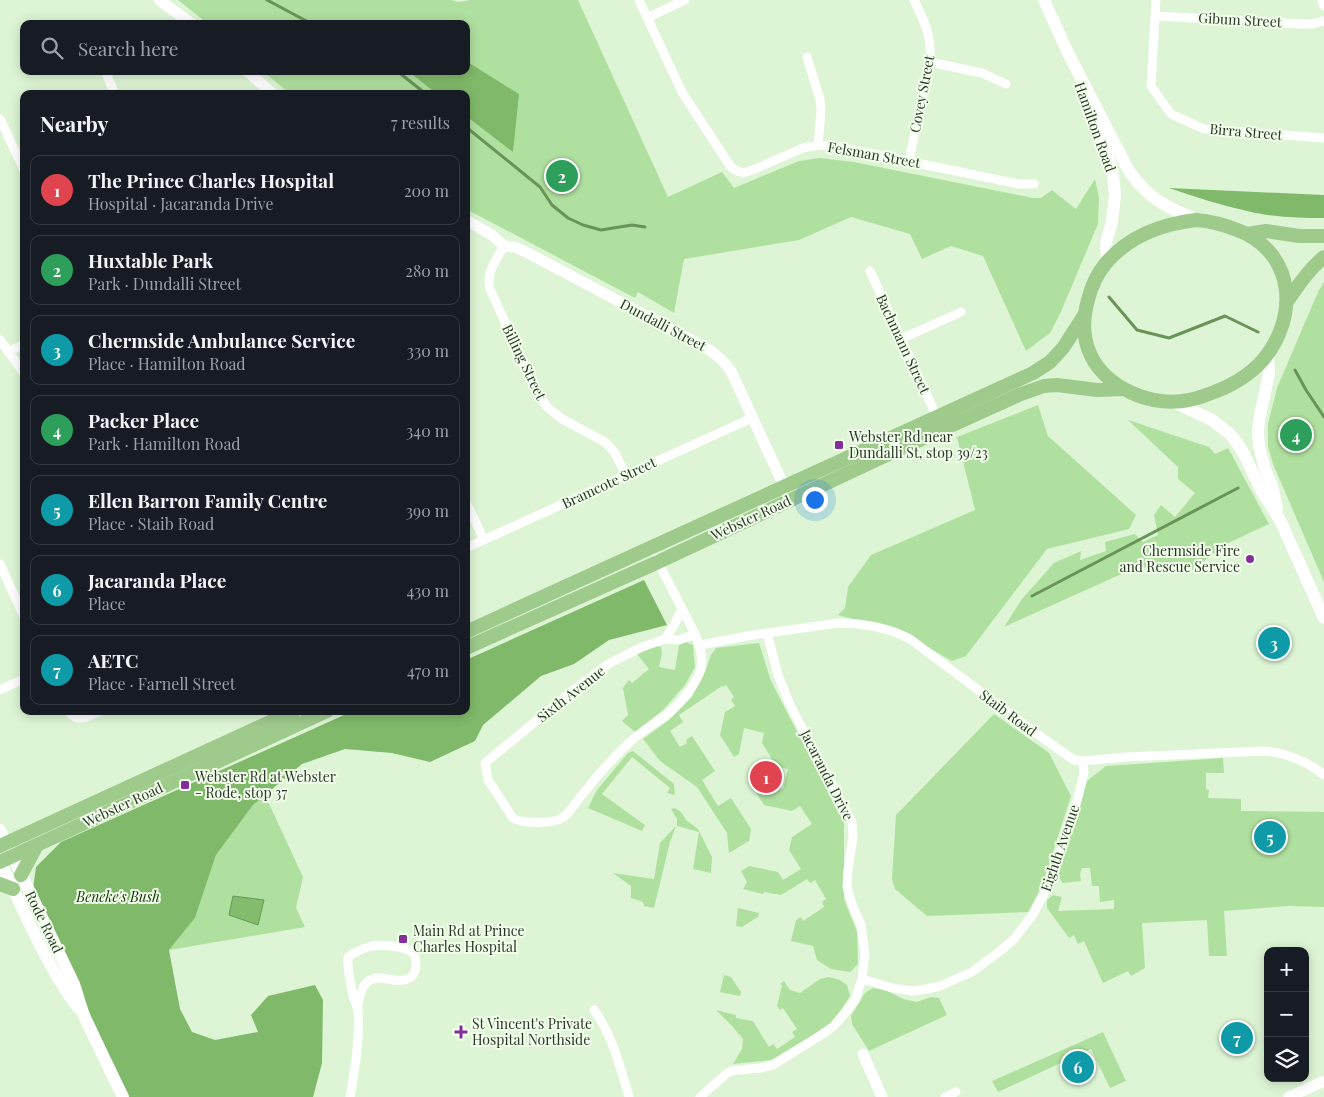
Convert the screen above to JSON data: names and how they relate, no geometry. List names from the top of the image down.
{
  "streets": {
    "main road": ["Hamilton Road", "Webster Road", "Rode Road"],
    "street": [
      "Gibum Street",
      "Covey Street",
      "Birra Street",
      "Felsman Street",
      "Dundalli Street",
      "Bachmann Street",
      "Billing Street",
      "Bramcote Street",
      "Sixth Avenue",
      "Staib Road",
      "Jacaranda Drive",
      "Eighth Avenue"
    ]
  },
  "crossings": [
    ["Gibum Street", "Birra Street"],
    ["Covey Street", "Felsman Street"],
    ["Dundalli Street", "Billing Street"],
    ["Dundalli Street", "Bramcote Street"],
    ["Dundalli Street", "Webster Road"],
    ["Bachmann Street", "Webster Road"],
    ["Billing Street", "Bramcote Street"],
    ["Webster Road", "Rode Road"],
    ["Sixth Avenue", "Staib Road"],
    ["Staib Road", "Jacaranda Drive"],
    ["Staib Road", "Eighth Avenue"],
    ["Jacaranda Drive", "Eighth Avenue"]
  ],
  "parks": ["Beneke's Bush"],
  "places": {
    "transit": ["Webster Rd near Dundalli St, stop 39/23", "Webster Rd at Webster - Rode, stop 37", "Main Rd at Prince Charles Hospital"],
    "other": ["Chermside Fire and Rescue Service"],
    "health": ["St Vincent's Private Hospital Northside"]
  },
  "page": {
    "search": "Search here",
    "heading": ["Nearby", "7 results"],
    "list": [
      {
        "mark": "1",
        "name": "The Prince Charles Hospital",
        "note": "Hospital · Jacaranda Drive",
        "value": "200 m"
      },
      {
        "mark": "2",
        "name": "Huxtable Park",
        "note": "Park · Dundalli Street",
        "value": "280 m"
      },
      {
        "mark": "3",
        "name": "Chermside Ambulance Service",
        "note": "Place · Hamilton Road",
        "value": "330 m"
      },
      {
        "mark": "4",
        "name": "Packer Place",
        "note": "Park · Hamilton Road",
        "value": "340 m"
      },
      {
        "mark": "5",
        "name": "Ellen Barron Family Centre",
        "note": "Place · Staib Road",
        "value": "390 m"
      },
      {
        "mark": "6",
        "name": "Jacaranda Place",
        "note": "Place",
        "value": "430 m"
      },
      {
        "mark": "7",
        "name": "AETC",
        "note": "Place · Farnell Street",
        "value": "470 m"
      }
    ],
    "pins": [
      "2",
      "4",
      "3",
      "1",
      "5",
      "7",
      "6"
    ],
    "map_buttons": ["+", "−"]
  }
}
